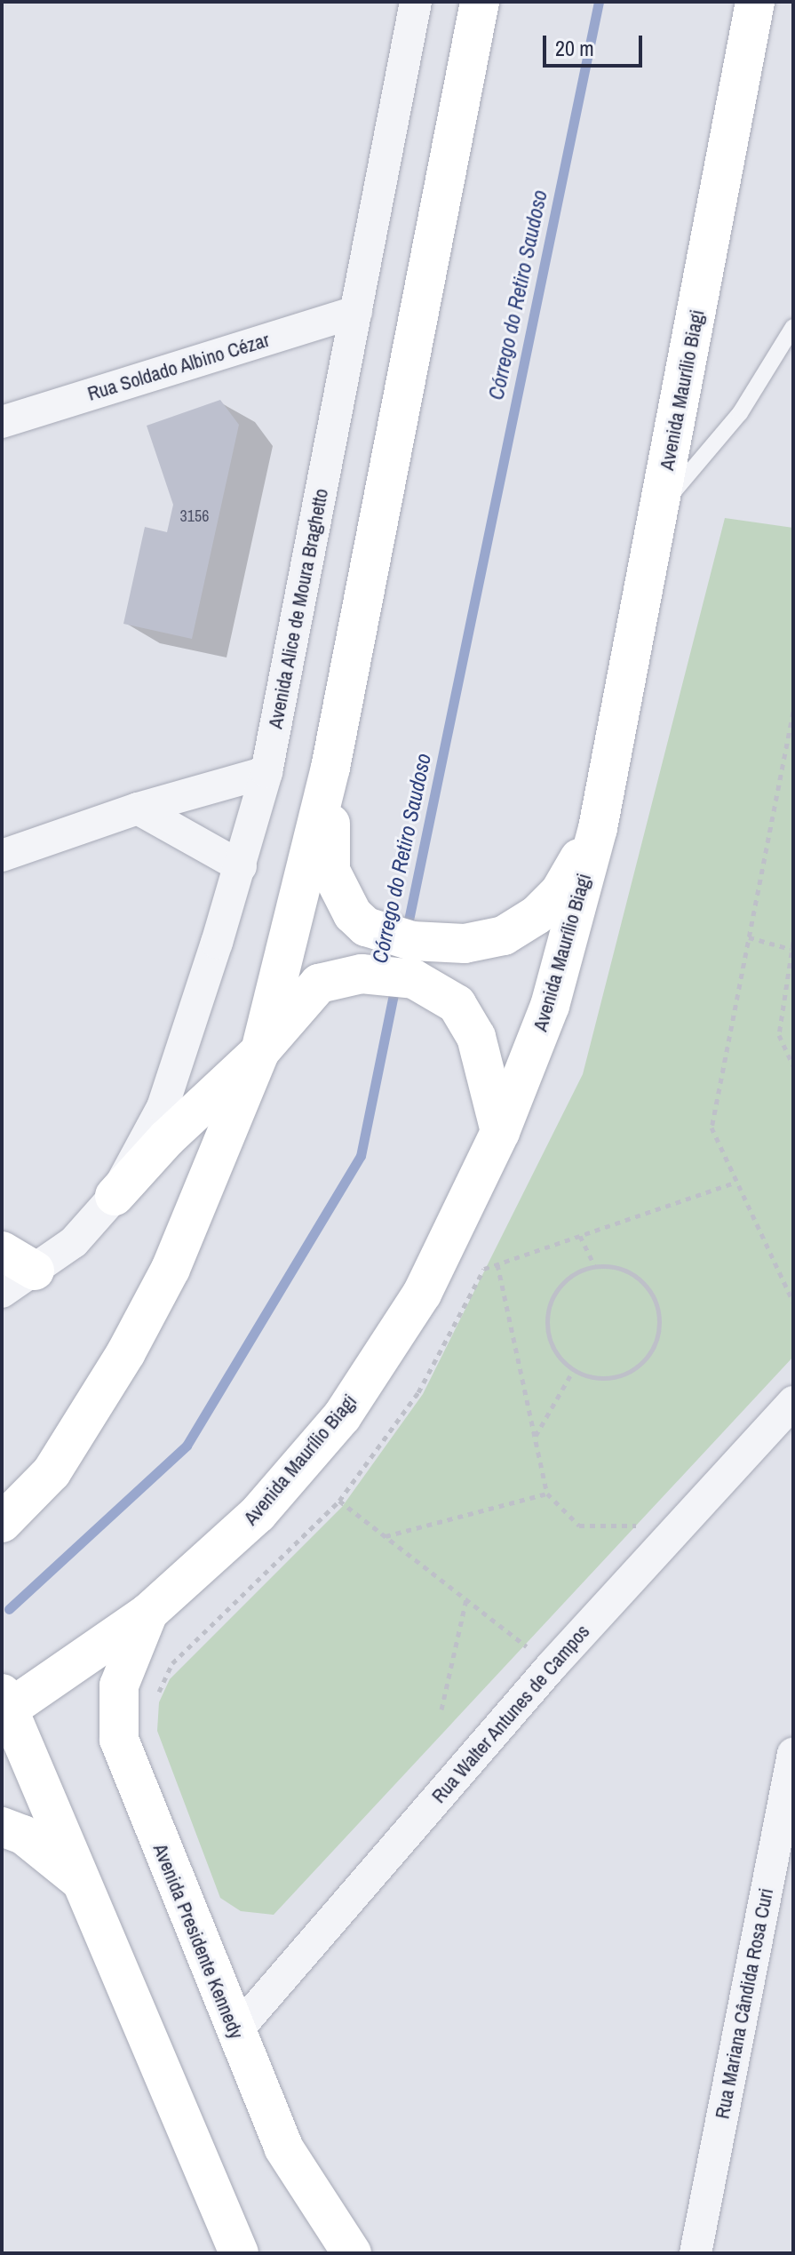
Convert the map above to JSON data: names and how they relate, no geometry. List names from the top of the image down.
{
  "streets": {
    "main road": ["Avenida Maurílio Biagi", "Avenida Presidente Kennedy"],
    "street": [
      "Rua Soldado Albino Cézar",
      "Avenida Alice de Moura Braghetto",
      "Rua Walter Antunes de Campos",
      "Rua Mariana Cândida Rosa Curi"
    ]
  },
  "crossings": [
    ["Rua Soldado Albino Cézar", "Avenida Alice de Moura Braghetto"],
    ["Avenida Maurílio Biagi", "Avenida Presidente Kennedy"],
    ["Rua Walter Antunes de Campos", "Avenida Presidente Kennedy"]
  ],
  "water": ["Córrego do Retiro Saudoso"],
  "house_numbers": ["3156"],
  "scale_bar": "20 m"
}
